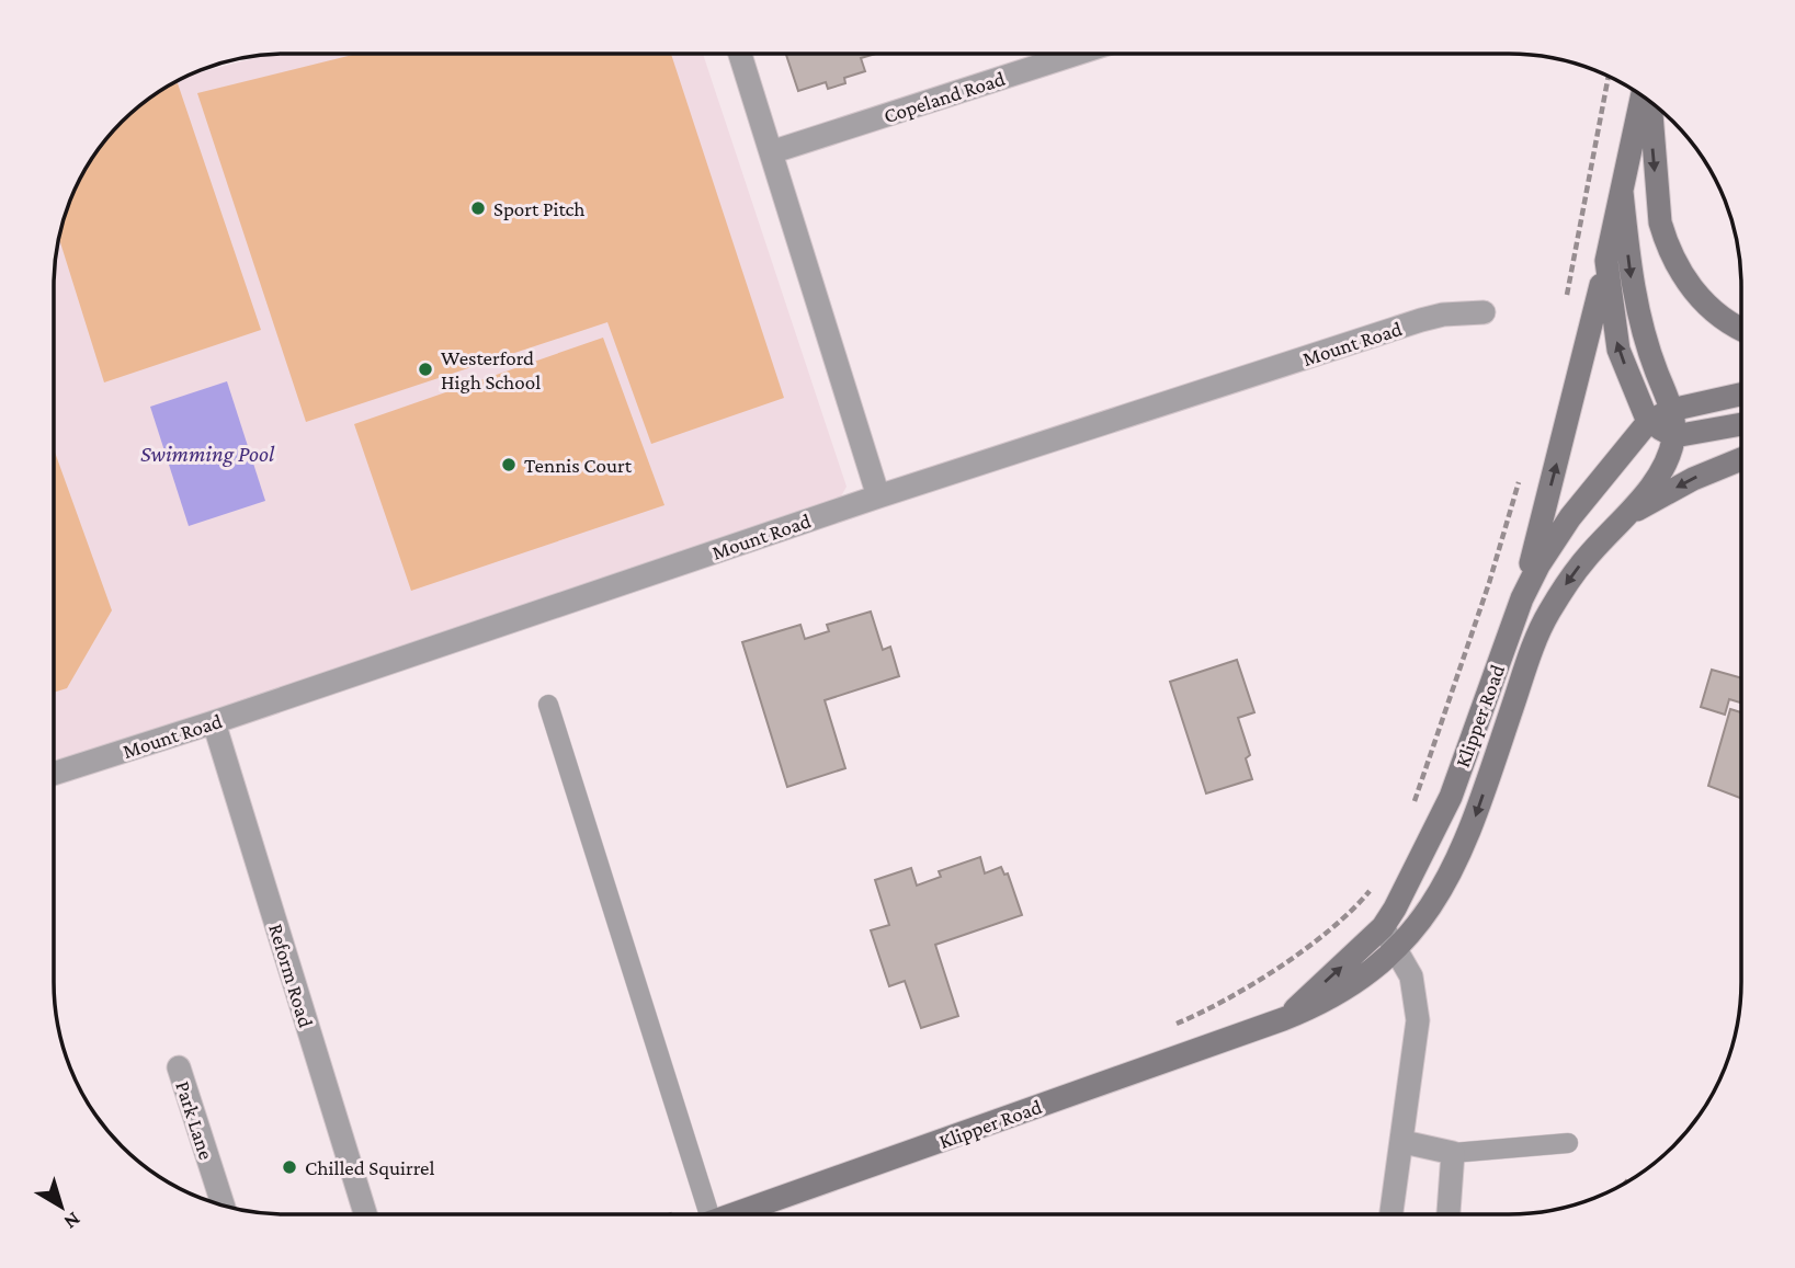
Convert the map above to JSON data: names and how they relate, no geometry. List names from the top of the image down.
{
  "streets": {
    "main road": ["Klipper Road"],
    "street": [
      "Copeland Road",
      "Mount Road",
      "Reform Road",
      "Park Lane"
    ]
  },
  "crossings": [
    ["Mount Road", "Reform Road"]
  ],
  "water": ["Swimming Pool"],
  "places": [
    "Sport Pitch",
    "Westerford High School",
    "Tennis Court",
    "Chilled Squirrel"
  ],
  "north": "bottom right"
}
